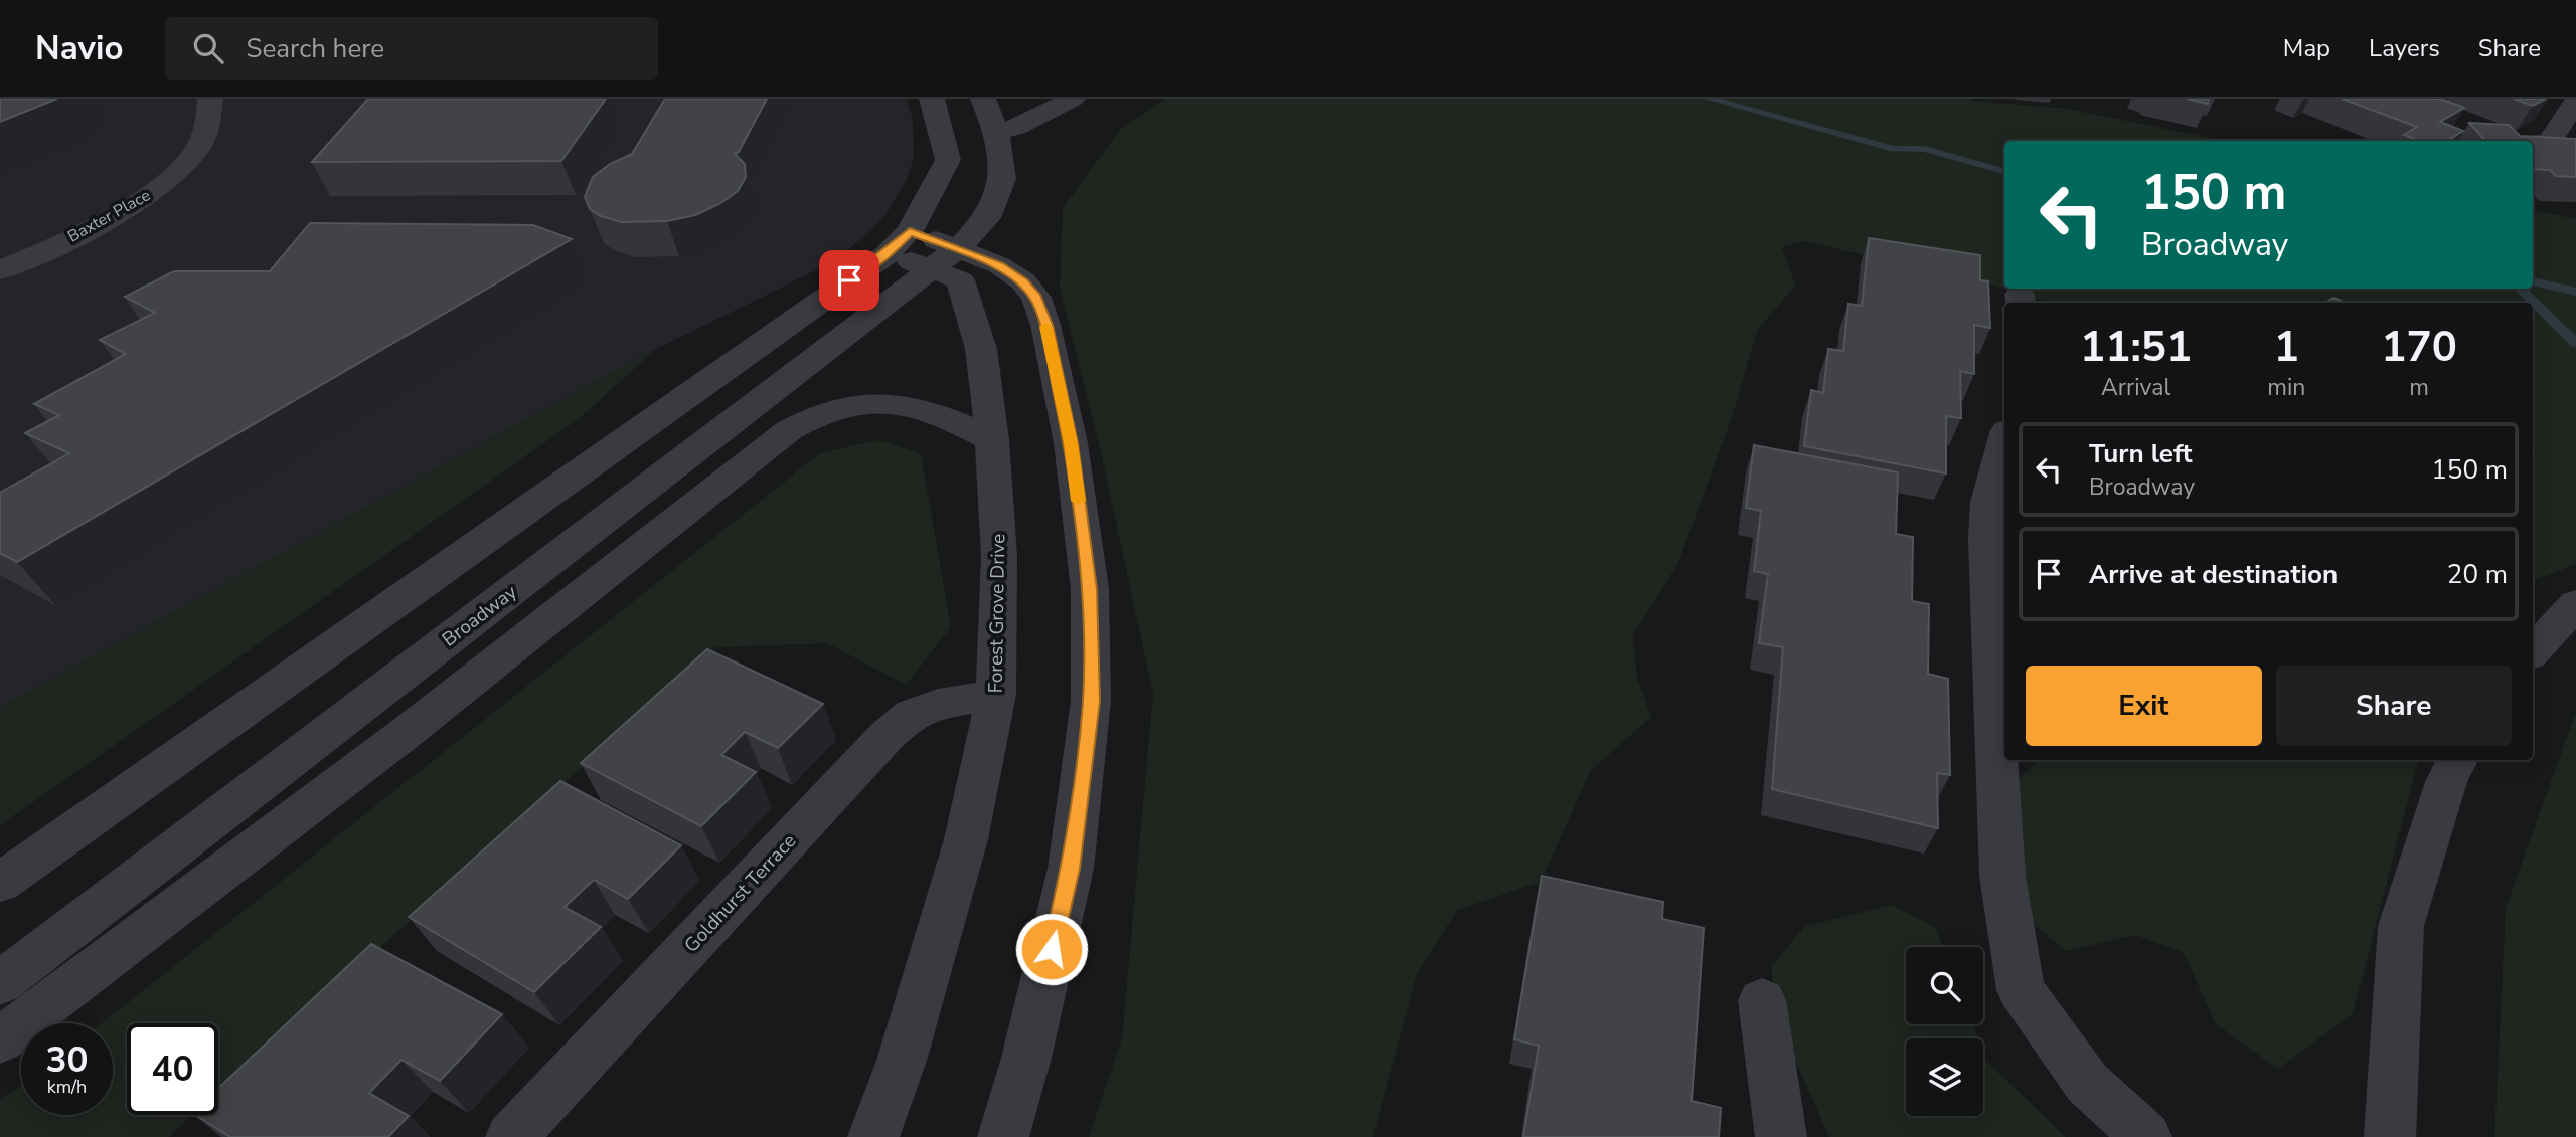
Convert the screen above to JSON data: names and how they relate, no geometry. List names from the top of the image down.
{
  "streets": {
    "street": [
      "Baxter Place",
      "Forest Grove Drive",
      "Broadway",
      "Goldhurst Terrace"
    ]
  },
  "crossings": [
    ["Forest Grove Drive", "Broadway"],
    ["Forest Grove Drive", "Goldhurst Terrace"]
  ],
  "page": {
    "header": "Navio",
    "search": "Search here",
    "nav": ["Map", "Layers", "Share"],
    "turn": ["150 m", "Broadway"],
    "eta": [
      "11:51",
      "Arrival",
      "1",
      "min",
      "170",
      "m"
    ],
    "list": [
      {
        "name": "Turn left",
        "note": "Broadway",
        "value": "150 m"
      },
      {
        "name": "Arrive at destination",
        "value": "20 m"
      }
    ],
    "buttons": ["Exit", "Share"],
    "speed": "30 km/h",
    "limit": "40"
  }
}
